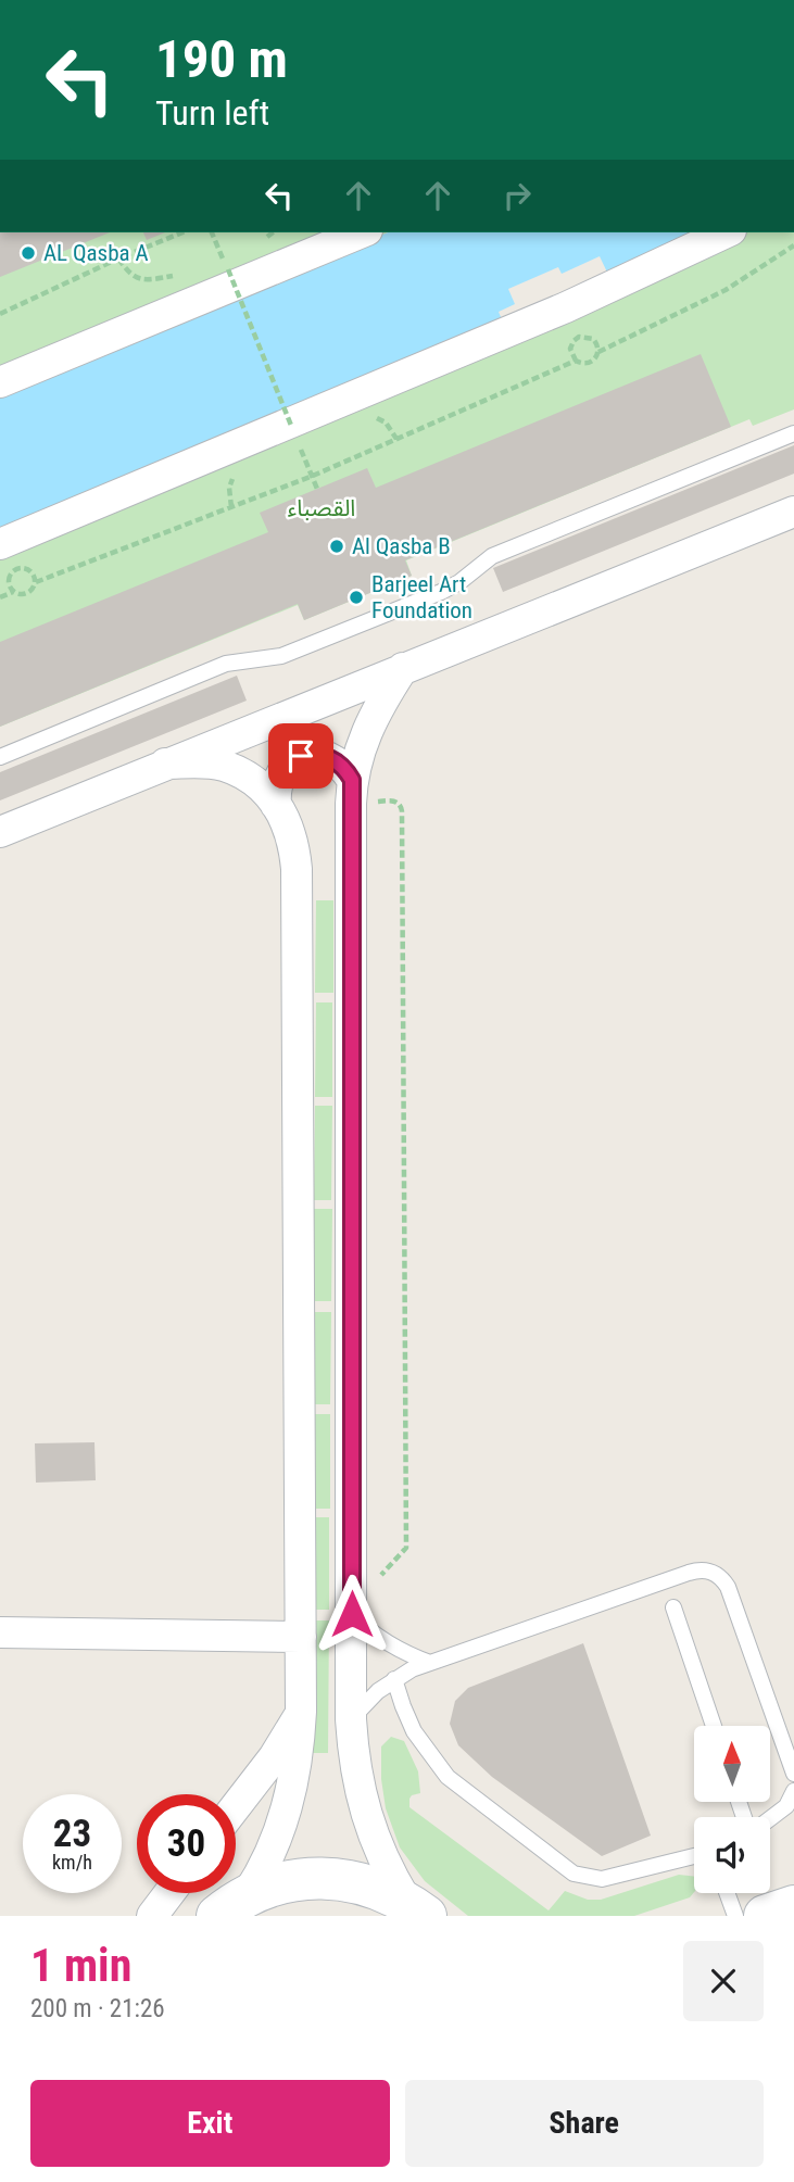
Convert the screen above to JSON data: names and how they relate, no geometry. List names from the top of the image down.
{
  "parks": ["القصباء"],
  "places": ["AL Qasba A", "Al Qasba B", "Barjeel Art Foundation"],
  "north": "top",
  "page": {
    "turn": ["190 m", "Turn left"],
    "speed": "23 km/h",
    "limit": "30",
    "heading": ["1 min", "200 m · 21:26"],
    "buttons": ["Exit", "Share"]
  }
}
